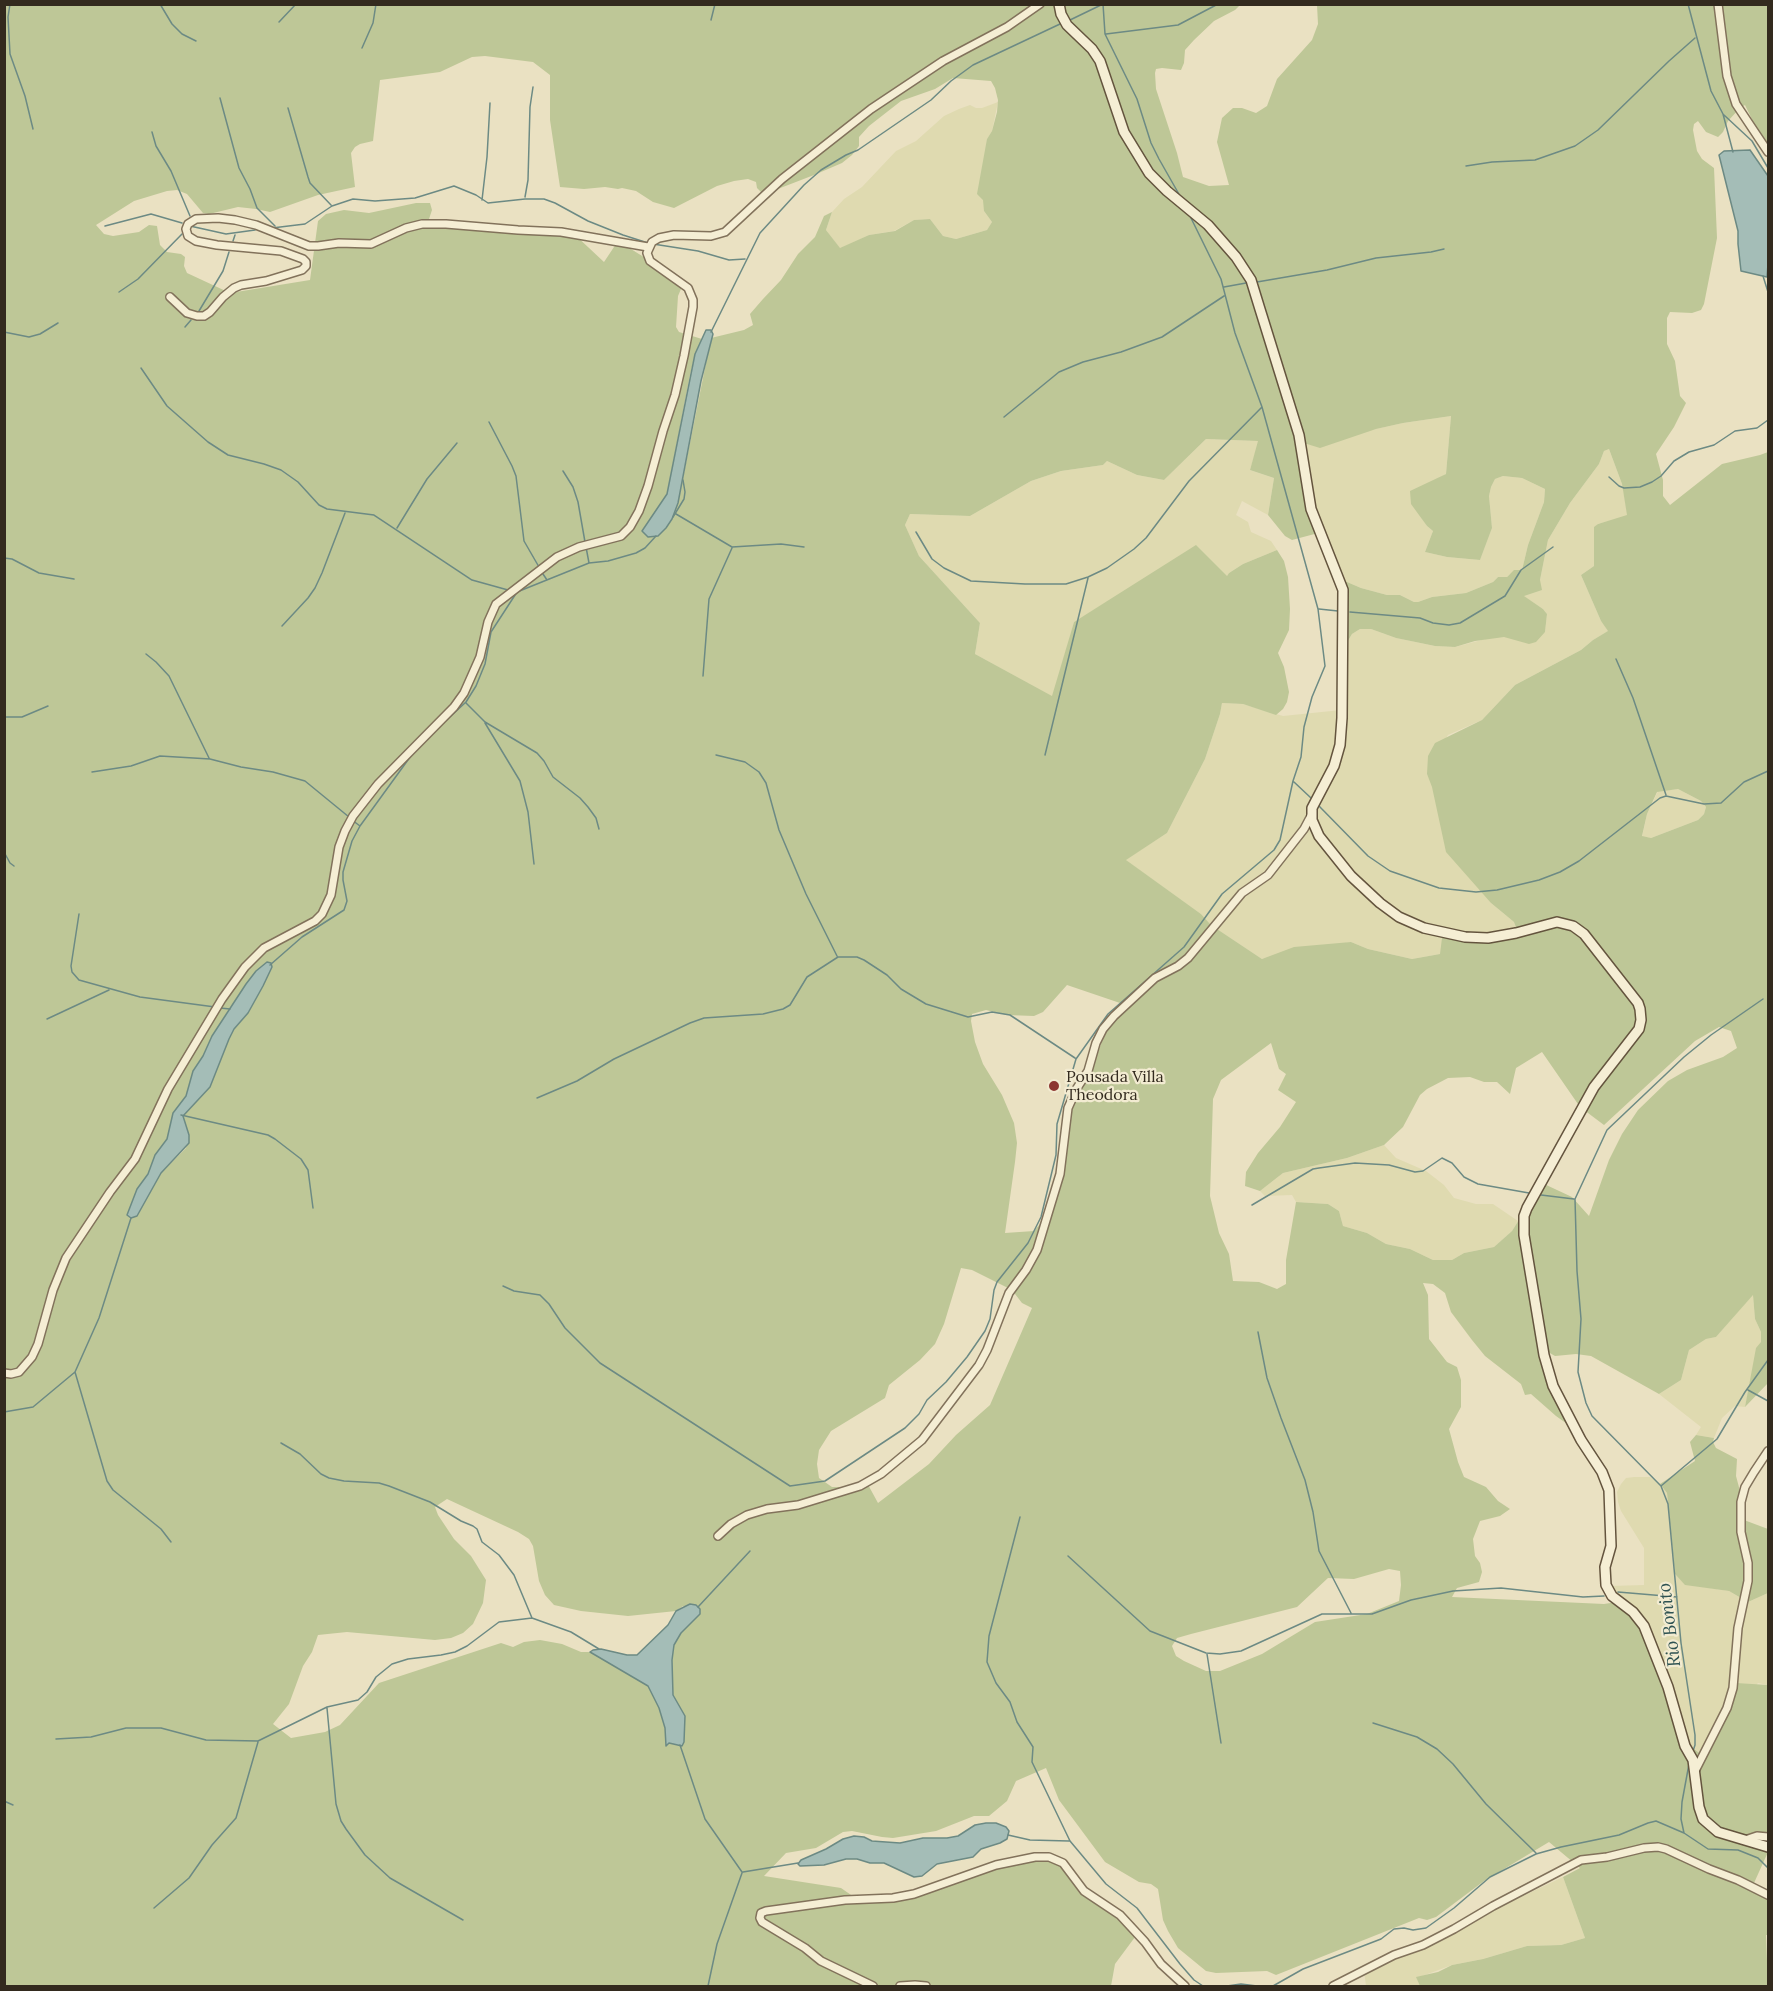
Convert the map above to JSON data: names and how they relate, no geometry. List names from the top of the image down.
{
  "water": ["Rio Bonito"],
  "places": ["Pousada Villa Theodora"]
}
